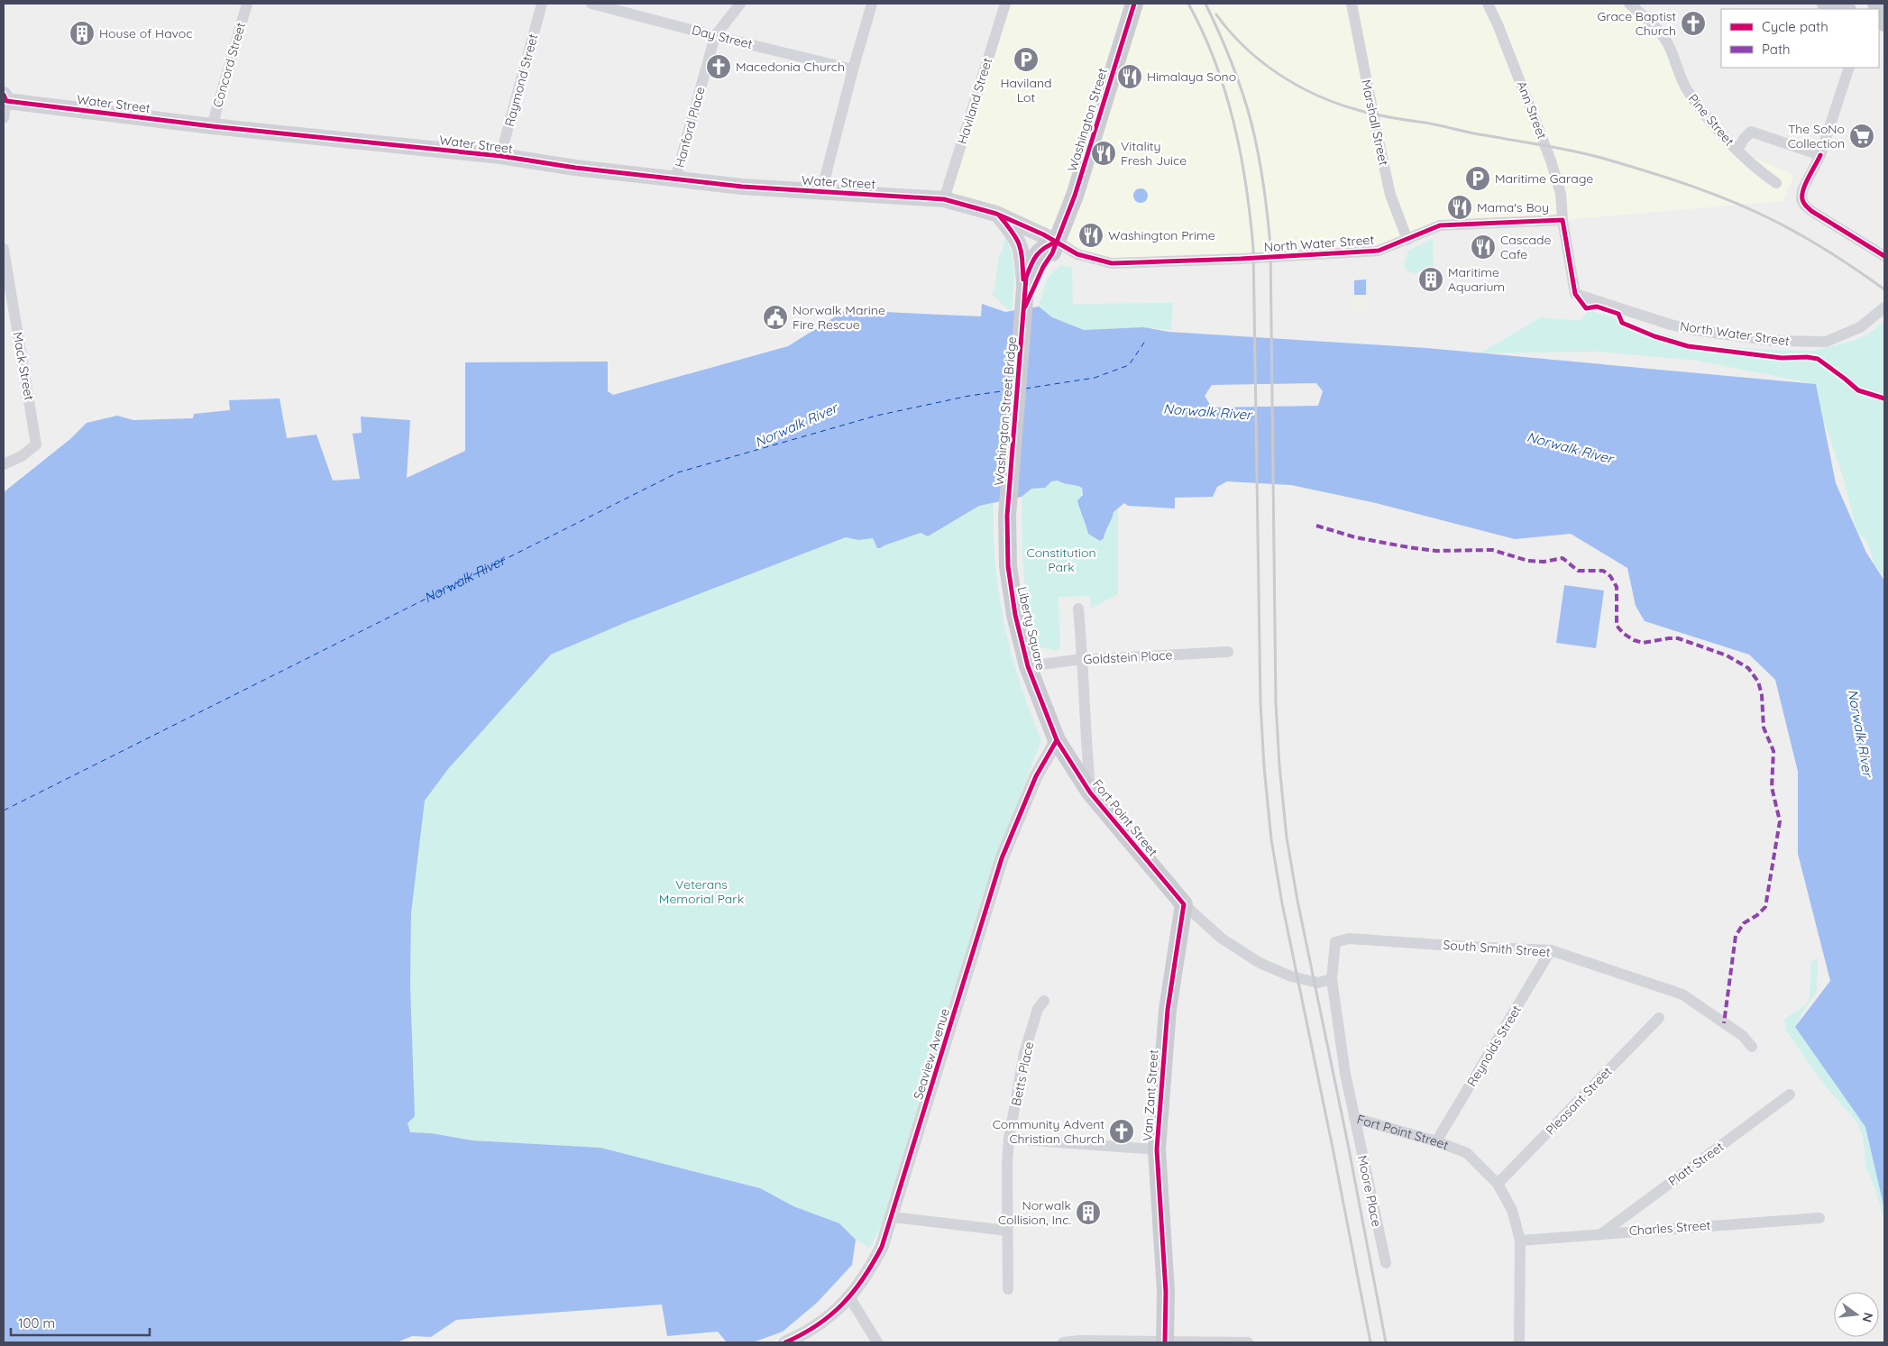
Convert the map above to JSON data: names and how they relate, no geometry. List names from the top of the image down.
{
  "streets": {
    "main road": [
      "Water Street",
      "Washington Street",
      "Washington Street Bridge",
      "Liberty Square",
      "Fort Point Street",
      "Van Zant Street"
    ],
    "street": [
      "Day Street",
      "Concord Street",
      "Raymond Street",
      "Haviland Street",
      "Ann Street",
      "Pine Street",
      "Marshall Street",
      "Hanford Place",
      "North Water Street",
      "Mack Street",
      "Goldstein Place",
      "South Smith Street",
      "Reynolds Street",
      "Seaview Avenue",
      "Betts Place",
      "Pleasant Street",
      "Platt Street",
      "Moore Place",
      "Charles Street"
    ]
  },
  "crossings": [
    ["Day Street", "Hanford Place"],
    ["Concord Street", "Water Street"],
    ["Raymond Street", "Water Street"],
    ["Haviland Street", "Water Street"],
    ["Water Street", "Washington Street"],
    ["Water Street", "Hanford Place"],
    ["Water Street", "North Water Street"],
    ["Ann Street", "North Water Street"],
    ["Washington Street", "North Water Street"],
    ["Washington Street", "Washington Street Bridge"],
    ["Marshall Street", "North Water Street"],
    ["Washington Street Bridge", "Liberty Square"],
    ["Liberty Square", "Goldstein Place"],
    ["Liberty Square", "Fort Point Street"],
    ["Liberty Square", "Seaview Avenue"],
    ["Fort Point Street", "South Smith Street"],
    ["Fort Point Street", "Reynolds Street"],
    ["Fort Point Street", "Seaview Avenue"],
    ["Fort Point Street", "Van Zant Street"],
    ["Fort Point Street", "Pleasant Street"],
    ["Fort Point Street", "Moore Place"],
    ["Fort Point Street", "Charles Street"],
    ["South Smith Street", "Reynolds Street"],
    ["Platt Street", "Charles Street"]
  ],
  "water": ["Norwalk River"],
  "parks": ["Constitution Park", "Veterans Memorial Park"],
  "places": {
    "church": ["Grace Baptist Church", "Macedonia Church", "Community Advent Christian Church"],
    "building": ["House of Havoc", "Maritime Aquarium", "Norwalk Collision, Inc."],
    "parking": ["Haviland Lot", "Maritime Garage"],
    "restaurant": [
      "Himalaya Sono",
      "Vitality Fresh Juice",
      "Mama's Boy",
      "Washington Prime",
      "Cascade Cafe"
    ],
    "supermarket": ["The SoNo Collection"],
    "public building": ["Norwalk Marine Fire Rescue"]
  },
  "legend": ["Cycle path", "Path"],
  "scale_bar": "100 m",
  "north": "right"
}
